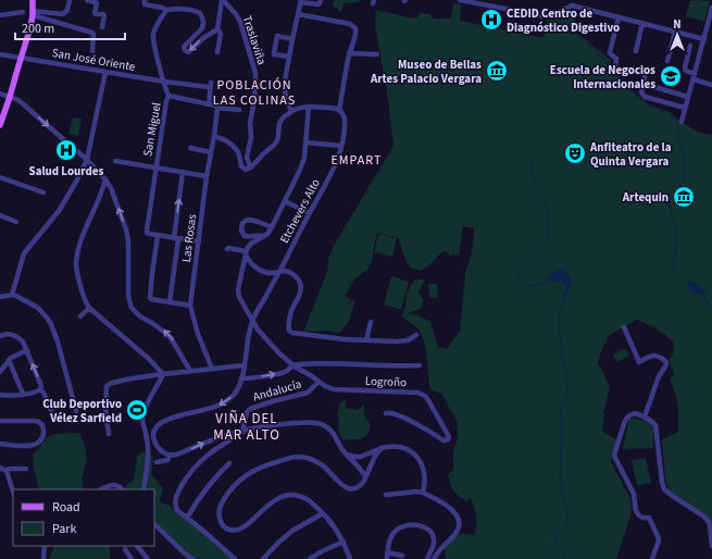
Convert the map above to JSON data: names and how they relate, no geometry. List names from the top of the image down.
{
  "streets": {
    "street": [
      "Traslaviña",
      "San José Oriente",
      "San Miguel",
      "Etchevers Alto",
      "Las Rosas",
      "Logroño",
      "Andalucía"
    ]
  },
  "crossings": [
    ["San José Oriente", "San Miguel"],
    ["Etchevers Alto", "Logroño"],
    ["Logroño", "Andalucía"]
  ],
  "districts": ["POBLACIÓN LAS COLINAS", "EMPART", "VIÑA DEL MAR ALTO"],
  "places": {
    "hospital": ["CEDID Centro de Diagnóstico Digestivo", "Salud Lourdes"],
    "museum": ["Museo de Bellas Artes Palacio Vergara", "Artequin"],
    "school or university": ["Escuela de Negocios Internacionales"],
    "theatre": ["Anfiteatro de la Quinta Vergara"],
    "sports": ["Club Deportivo Vélez Sarfield"]
  },
  "legend": ["Road", "Park"],
  "scale_bar": "200 m",
  "north": "top"
}
